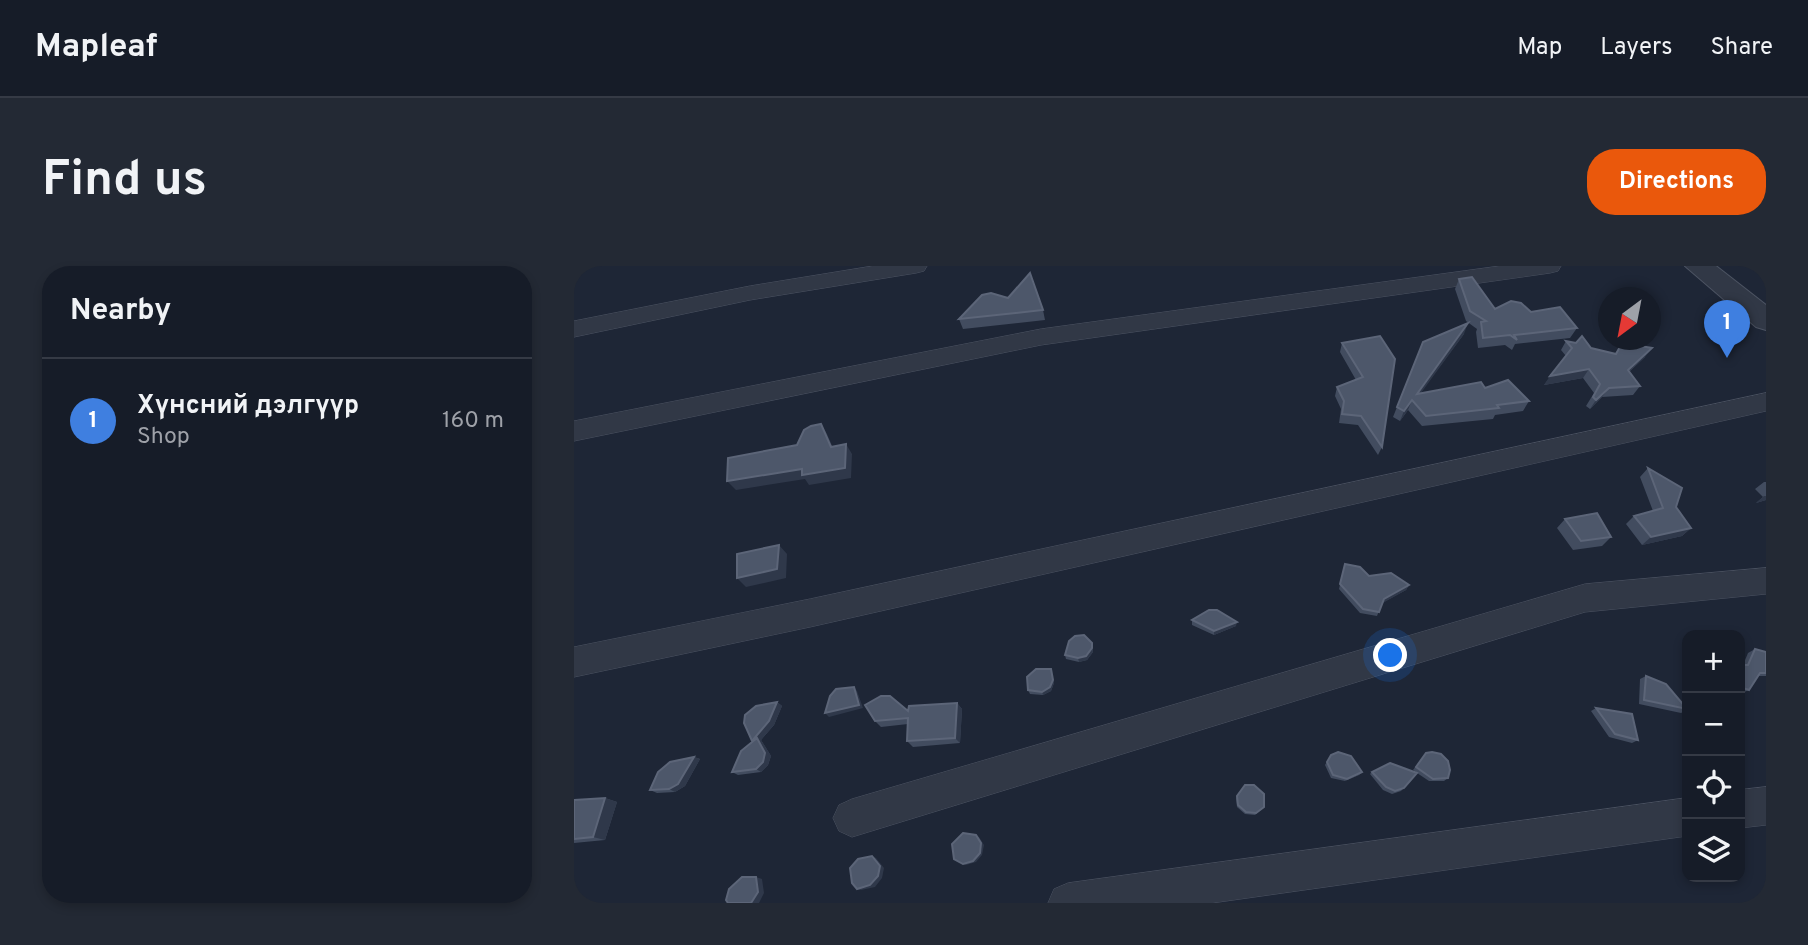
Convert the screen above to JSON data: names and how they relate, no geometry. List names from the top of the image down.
{
  "north": "bottom left",
  "page": {
    "header": "Mapleaf",
    "nav": ["Map", "Layers", "Share"],
    "buttons": "Directions",
    "title": "Find us",
    "heading": "Nearby",
    "pins": "1",
    "list": [
      {
        "mark": "1",
        "name": "Хүнсний дэлгүүр",
        "note": "Shop",
        "value": "160 m"
      }
    ],
    "map_buttons": ["+", "−"]
  }
}
